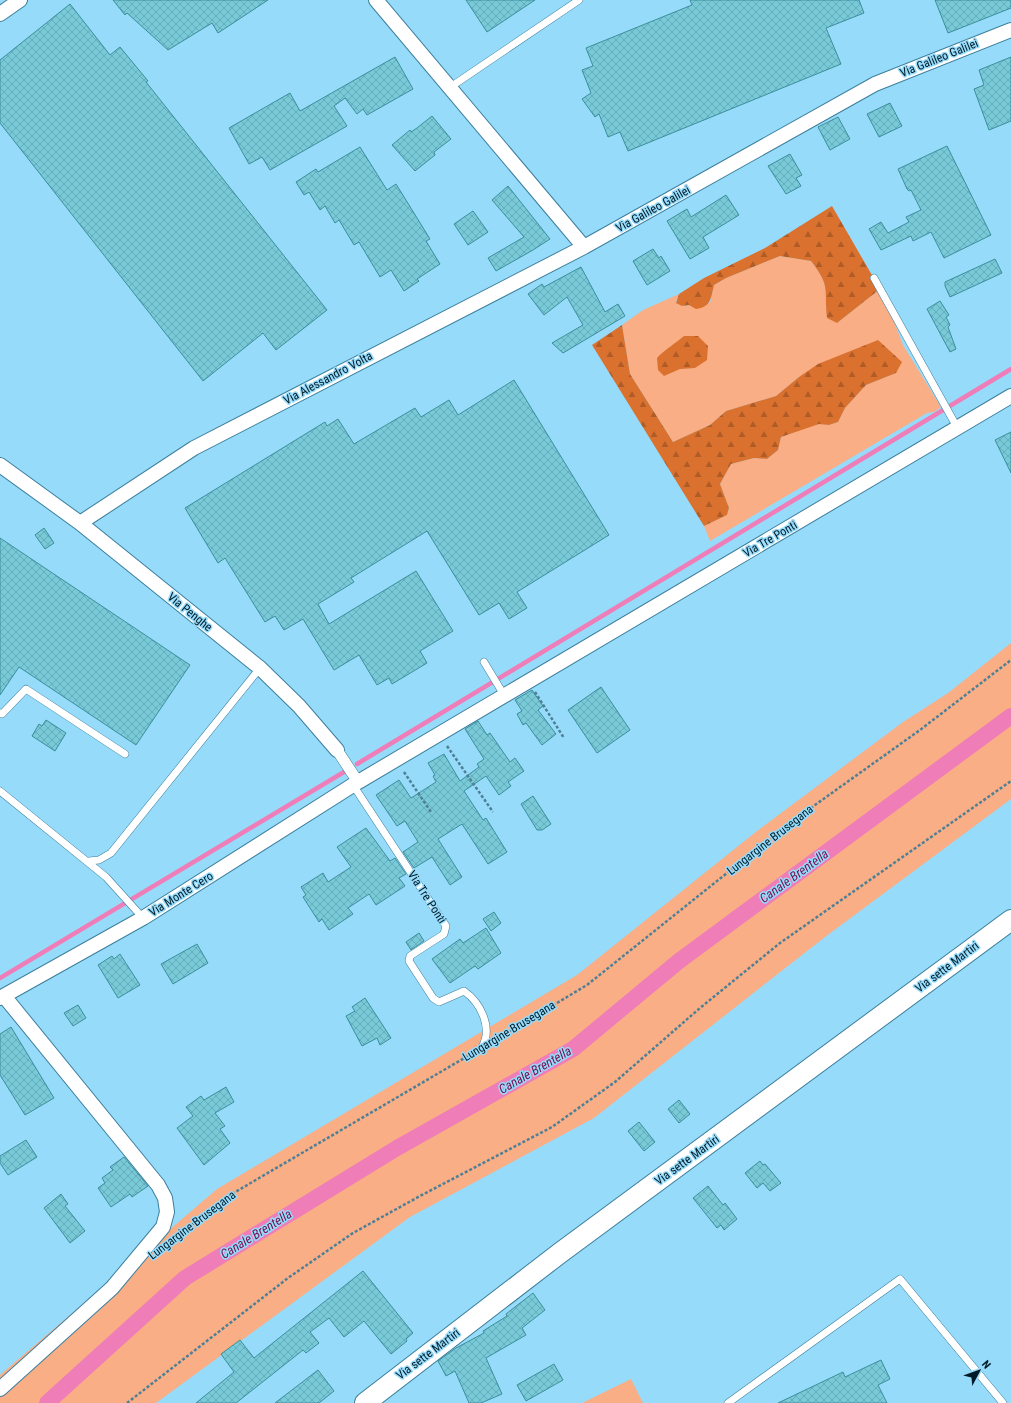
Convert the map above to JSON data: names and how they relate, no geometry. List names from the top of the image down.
{
  "streets": {
    "main road": ["Via sette Martiri"],
    "street": [
      "Via Galileo Galilei",
      "Via Alessandro Volta",
      "Via Tre Ponti",
      "Via Penghe",
      "Via Monte Cero"
    ],
    "path": ["Lungargine Brusegana"]
  },
  "crossings": [
    ["Via Galileo Galilei", "Via Alessandro Volta"],
    ["Via Alessandro Volta", "Via Penghe"],
    ["Via Tre Ponti", "Via Penghe"],
    ["Via Tre Ponti", "Lungargine Brusegana"],
    ["Via Tre Ponti", "Via Monte Cero"],
    ["Via Penghe", "Via Monte Cero"]
  ],
  "water": ["Canale Brentella"],
  "north": "top right"
}
